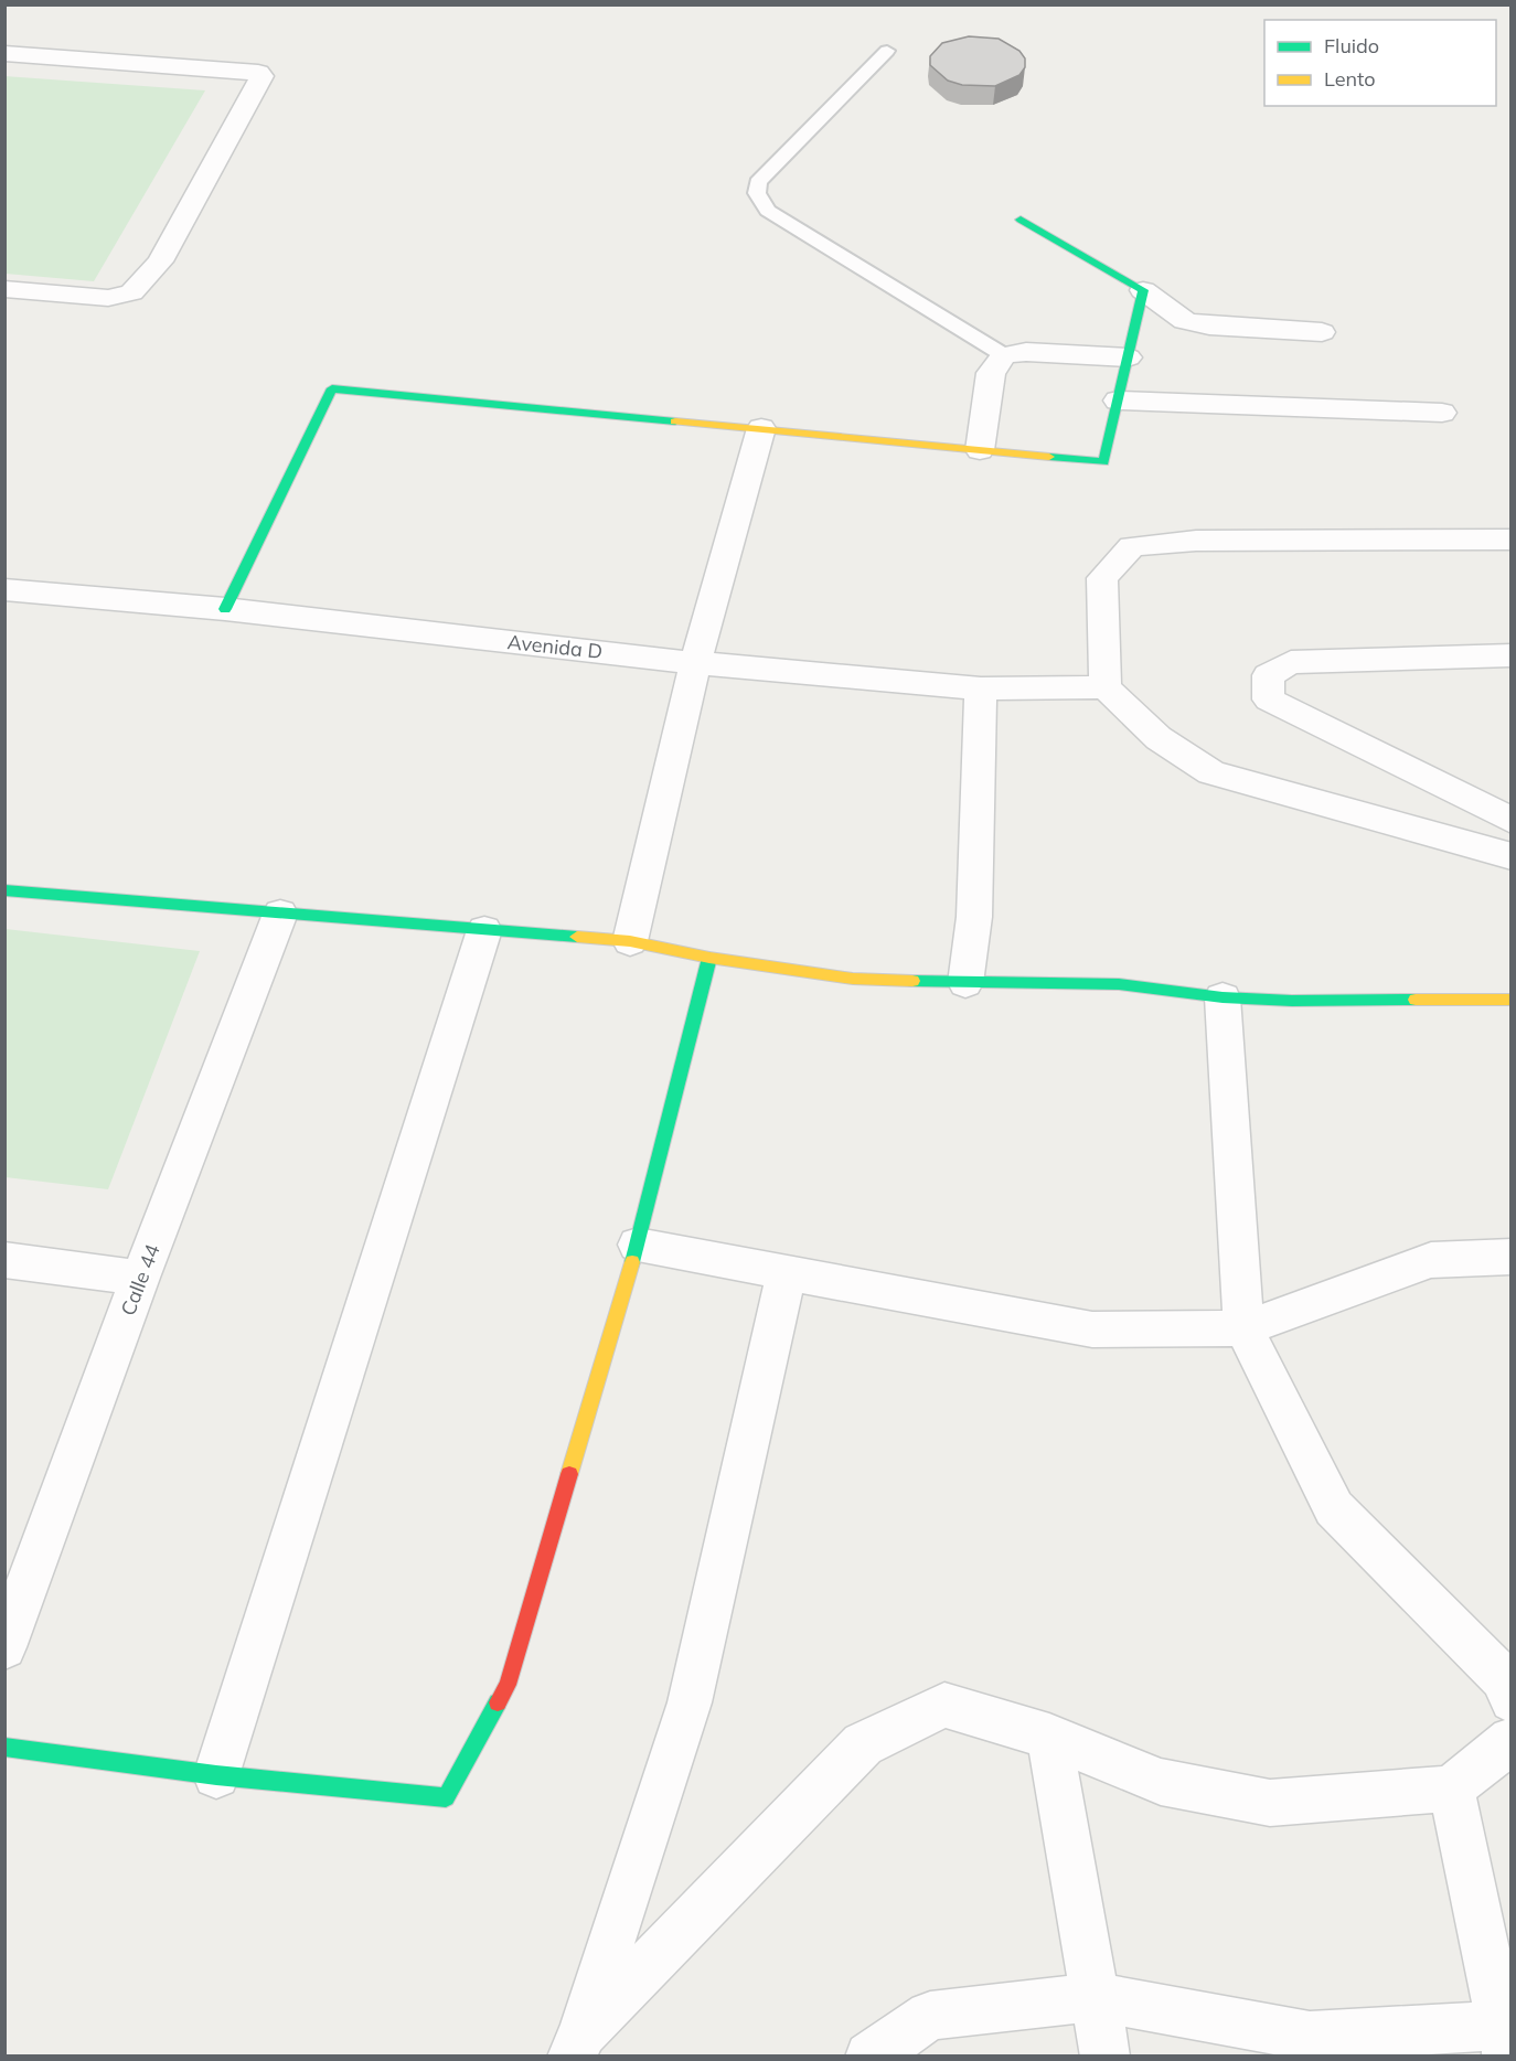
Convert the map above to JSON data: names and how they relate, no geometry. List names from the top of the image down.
{
  "streets": {
    "street": ["Avenida D", "Calle 44"]
  },
  "legend": ["Fluido", "Lento"]
}
